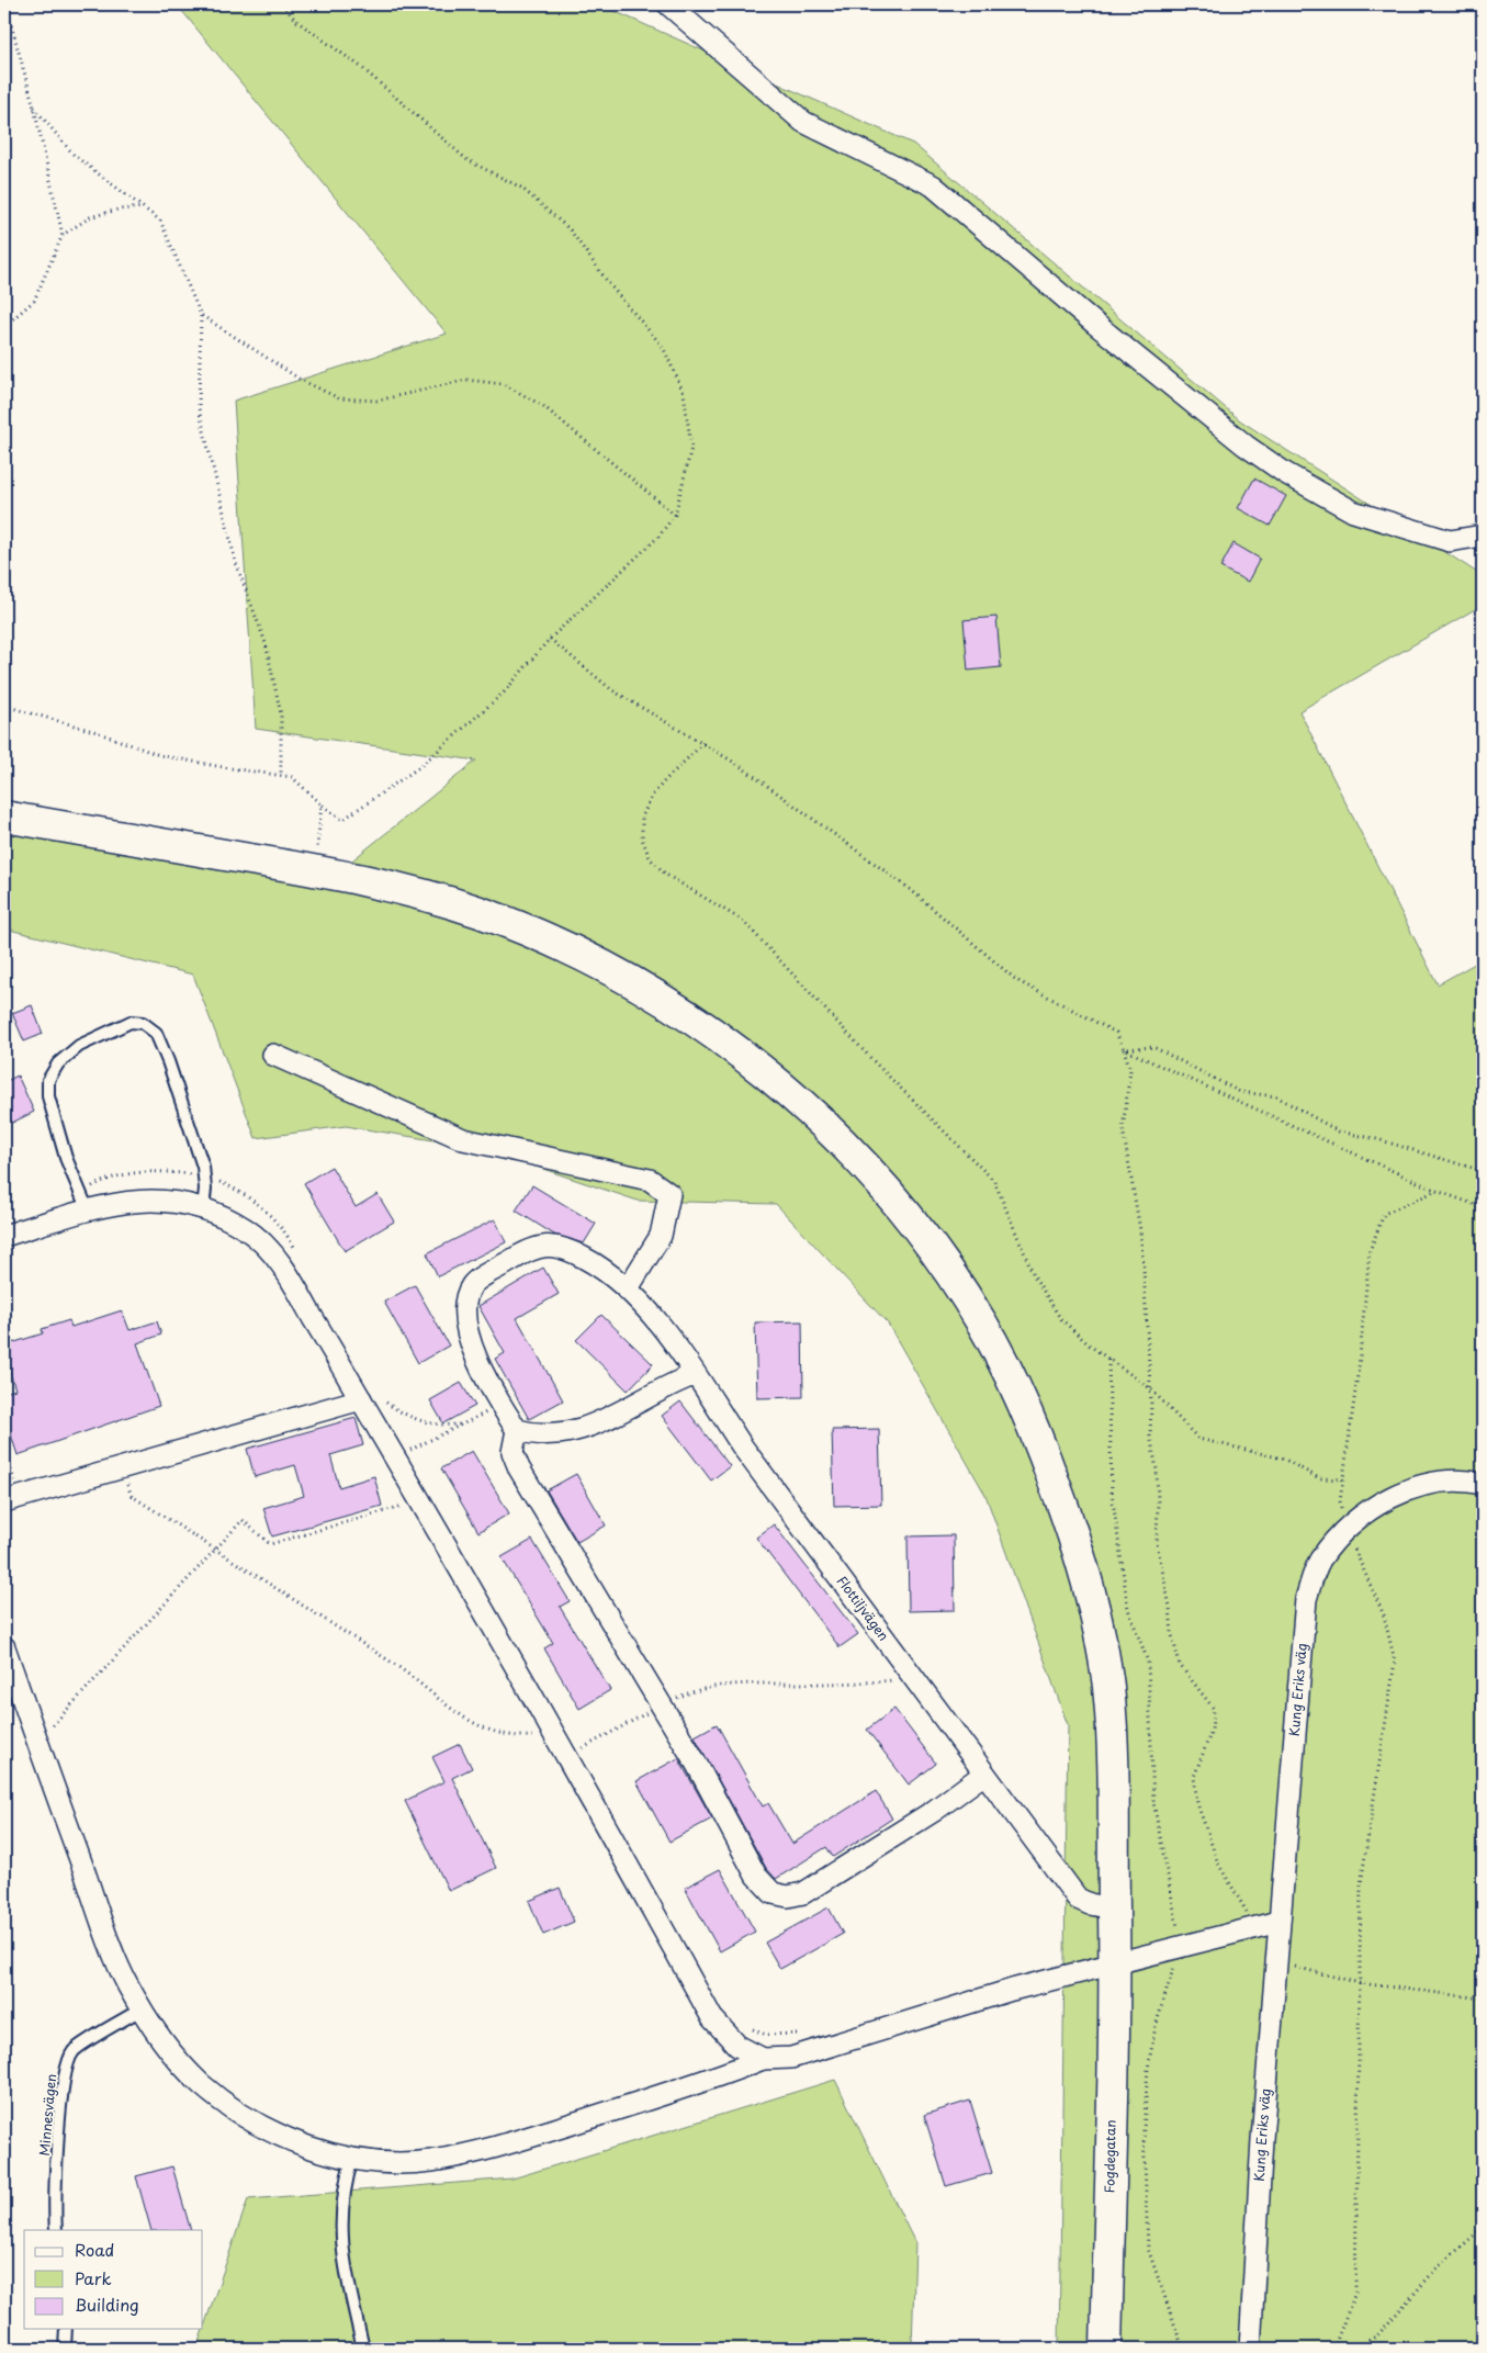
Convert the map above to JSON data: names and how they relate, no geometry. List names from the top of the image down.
{
  "streets": {
    "street": ["Flottiljvägen", "Kung Eriks väg", "Fogdegatan"],
    "lane": ["Minnesvägen"]
  },
  "crossings": [
    ["Flottiljvägen", "Fogdegatan"]
  ],
  "legend": ["Road", "Park", "Building"]
}
